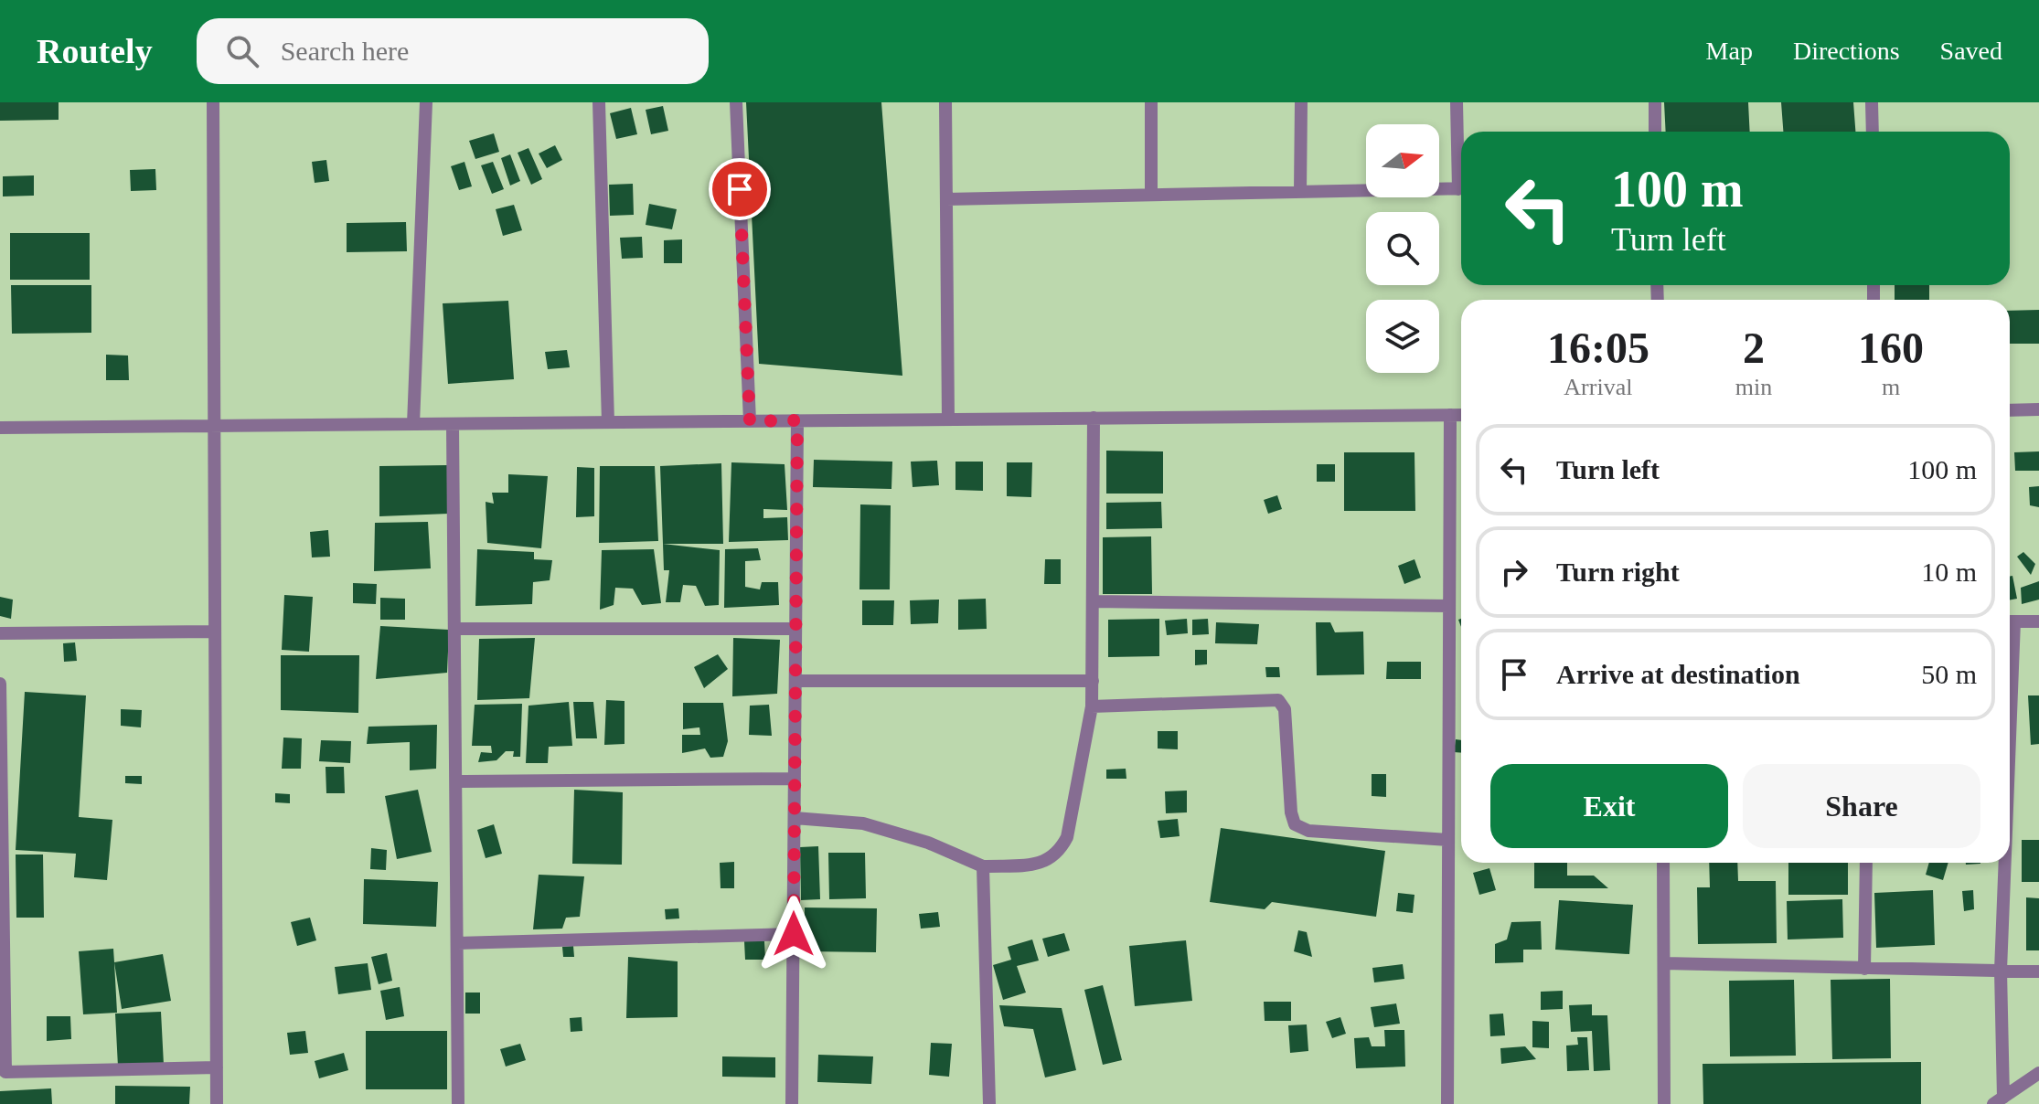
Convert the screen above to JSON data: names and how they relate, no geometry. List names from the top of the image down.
{
  "north": "right",
  "page": {
    "header": "Routely",
    "search": "Search here",
    "nav": ["Map", "Directions", "Saved"],
    "turn": ["100 m", "Turn left"],
    "eta": [
      "16:05",
      "Arrival",
      "2",
      "min",
      "160",
      "m"
    ],
    "list": [
      {
        "name": "Turn left",
        "value": "100 m"
      },
      {
        "name": "Turn right",
        "value": "10 m"
      },
      {
        "name": "Arrive at destination",
        "value": "50 m"
      }
    ],
    "buttons": ["Exit", "Share"]
  }
}
